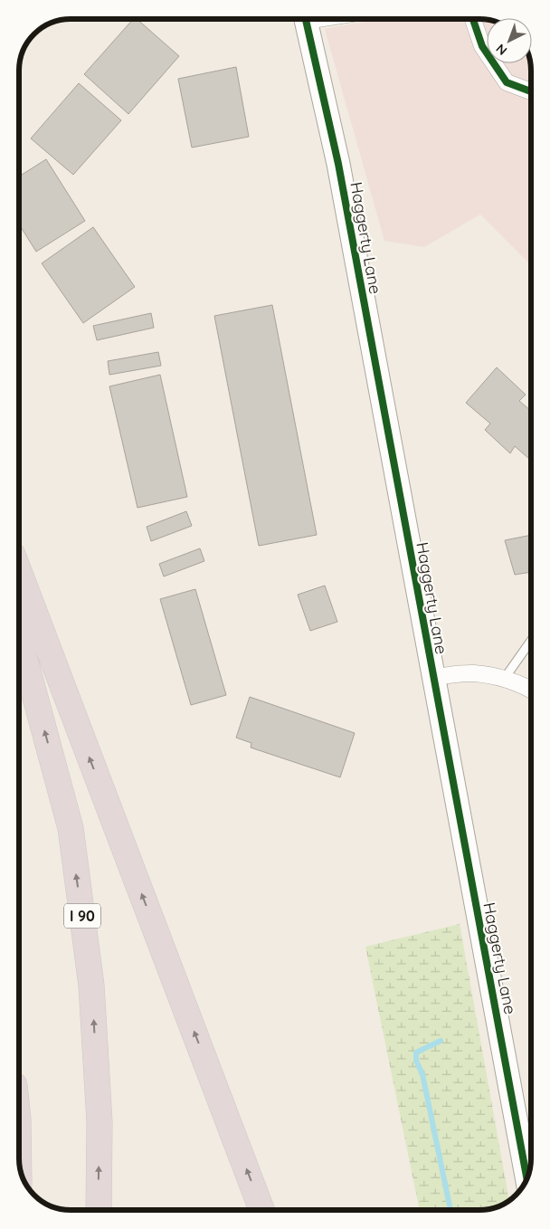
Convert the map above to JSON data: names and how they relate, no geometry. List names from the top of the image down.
{
  "streets": {
    "highway": ["I 90"],
    "street": ["Haggerty Lane"]
  },
  "north": "bottom left"
}
